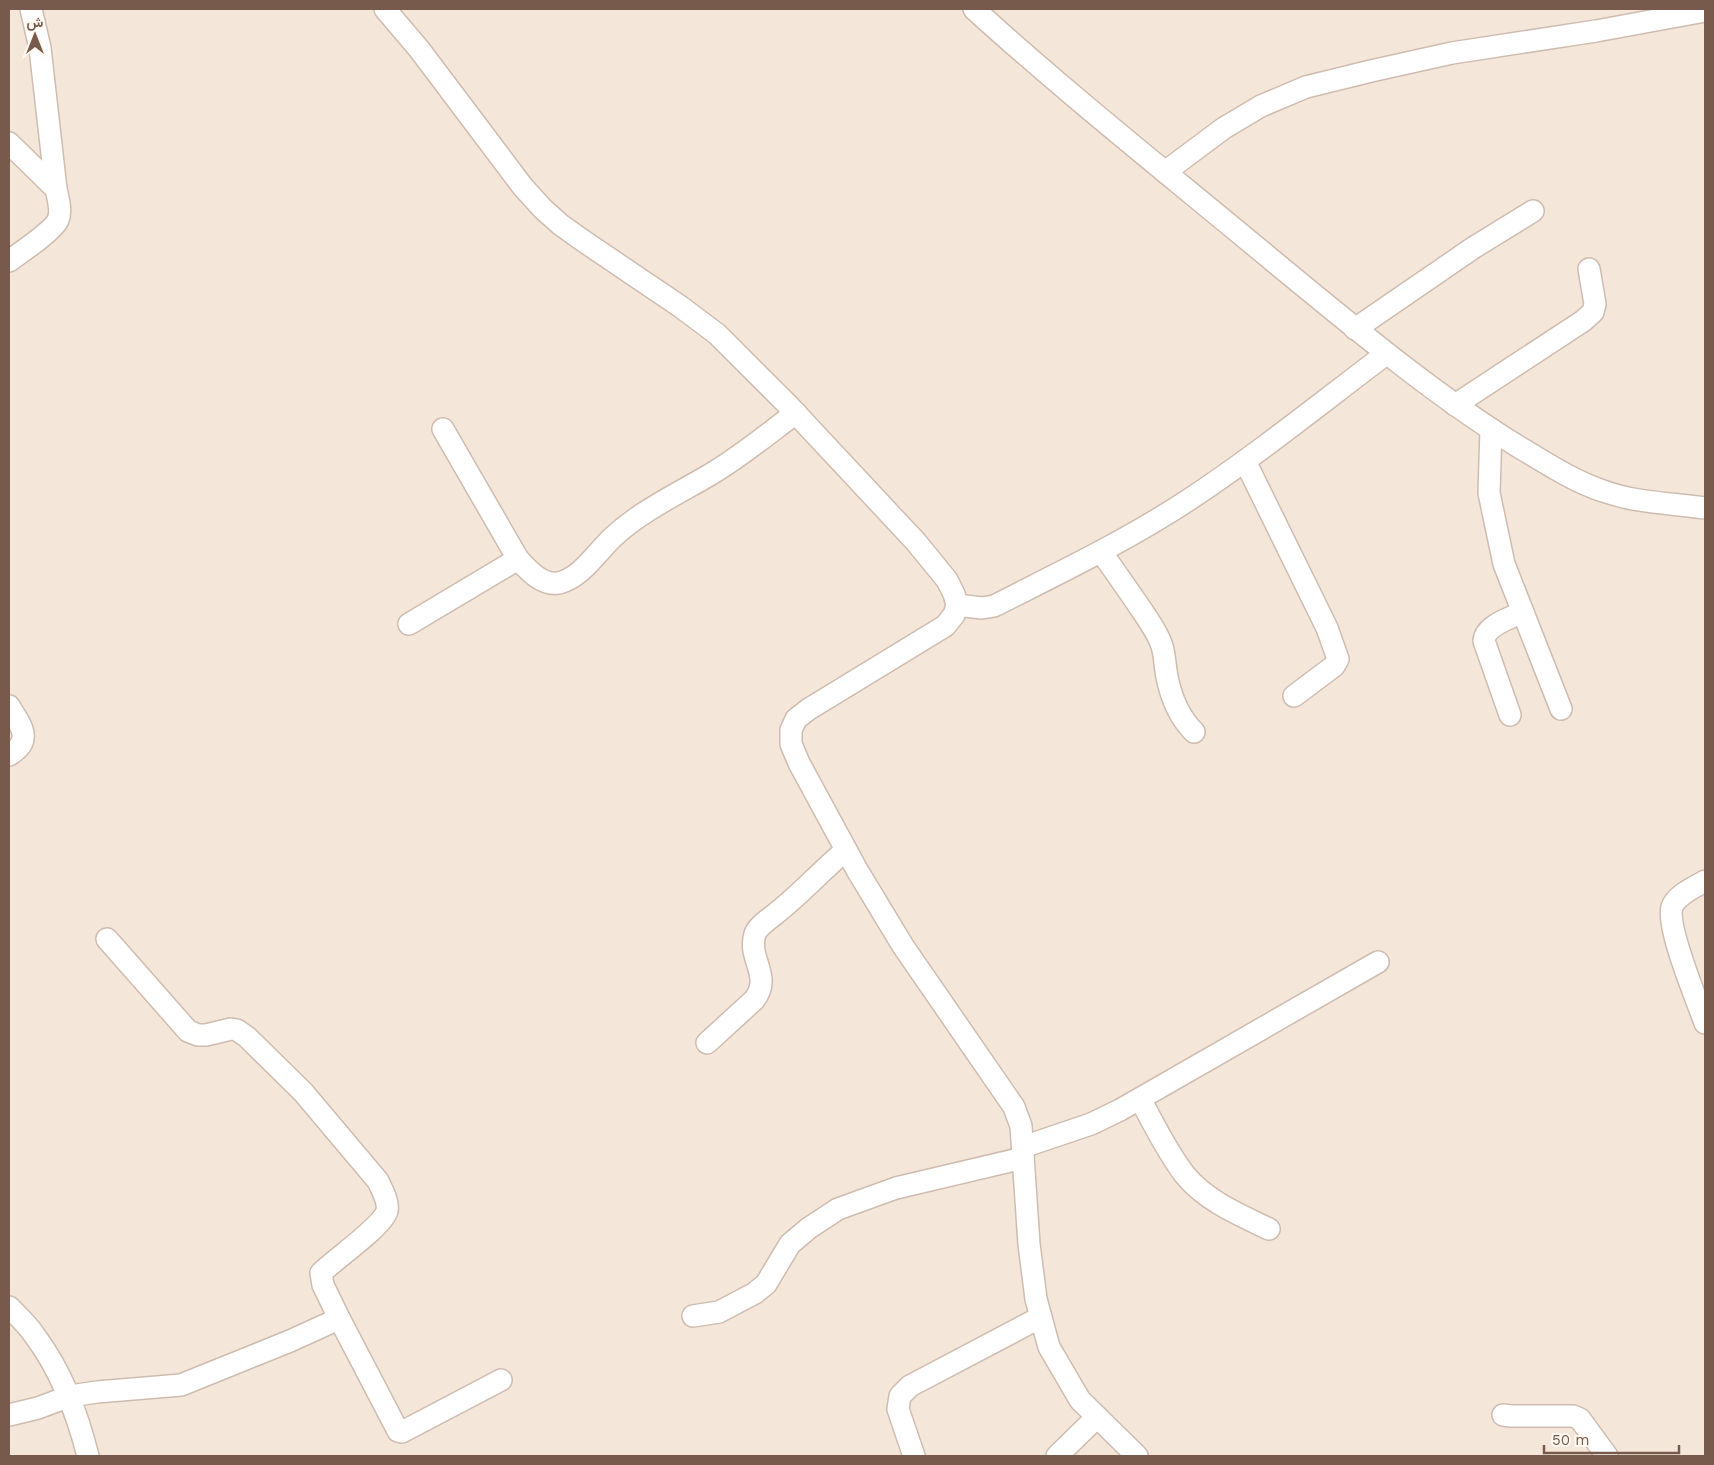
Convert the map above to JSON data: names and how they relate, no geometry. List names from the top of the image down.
{
  "scale_bar": "50 m",
  "north": "top"
}
